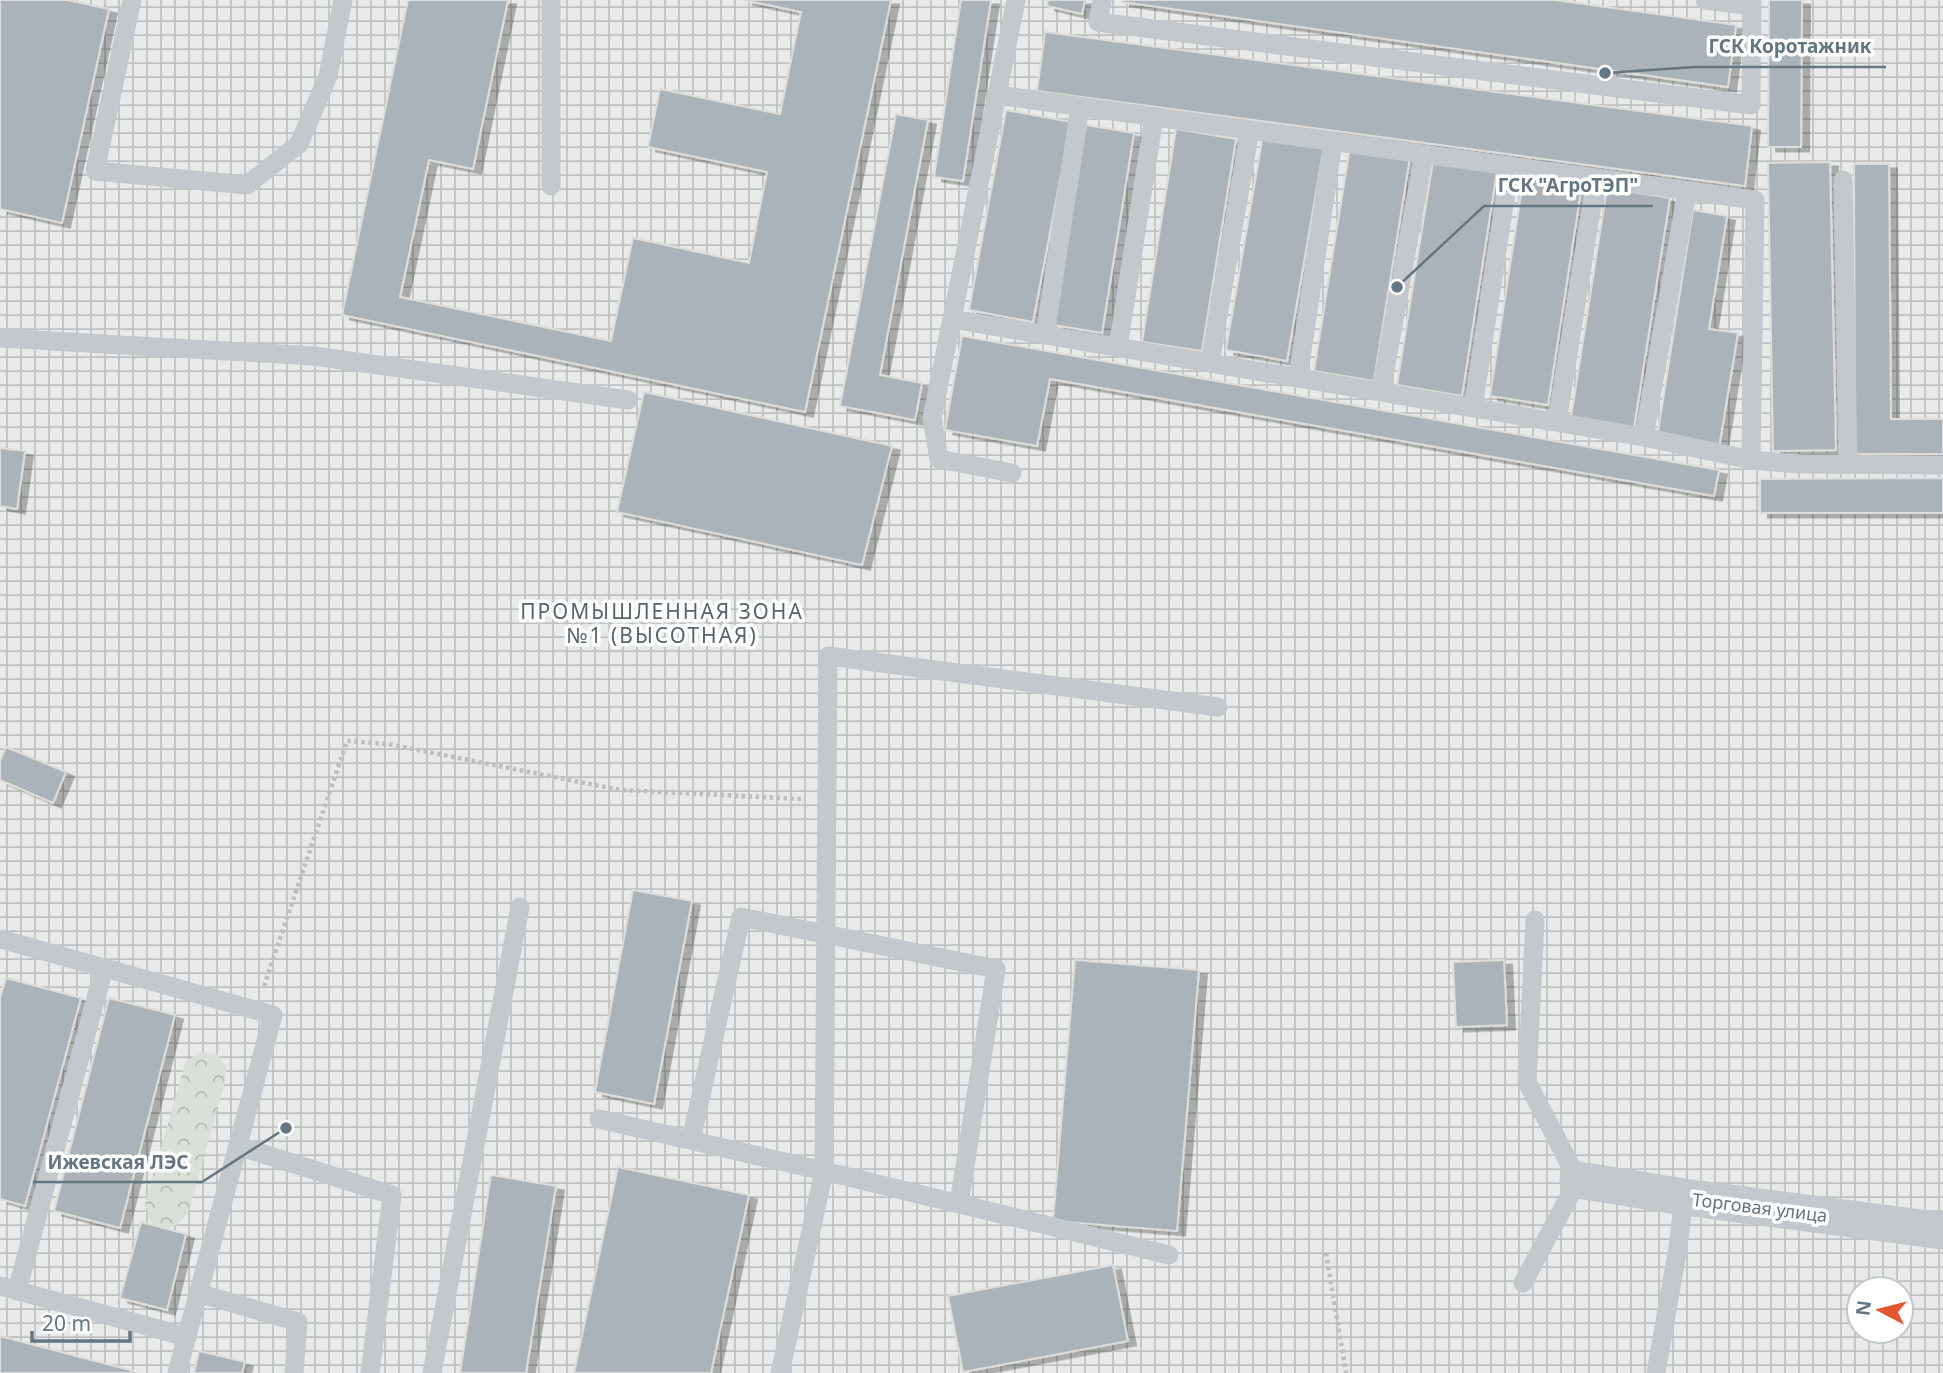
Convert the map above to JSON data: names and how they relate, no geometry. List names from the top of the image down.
{
  "streets": {
    "street": ["Торговая улица"]
  },
  "districts": ["ПРОМЫШЛЕННАЯ ЗОНА №1 (ВЫСОТНАЯ)"],
  "places": ["ГСК Коротажник", "ГСК \"АгроТЭП\"", "Ижевская ЛЭС"],
  "scale_bar": "20 m",
  "north": "left"
}
